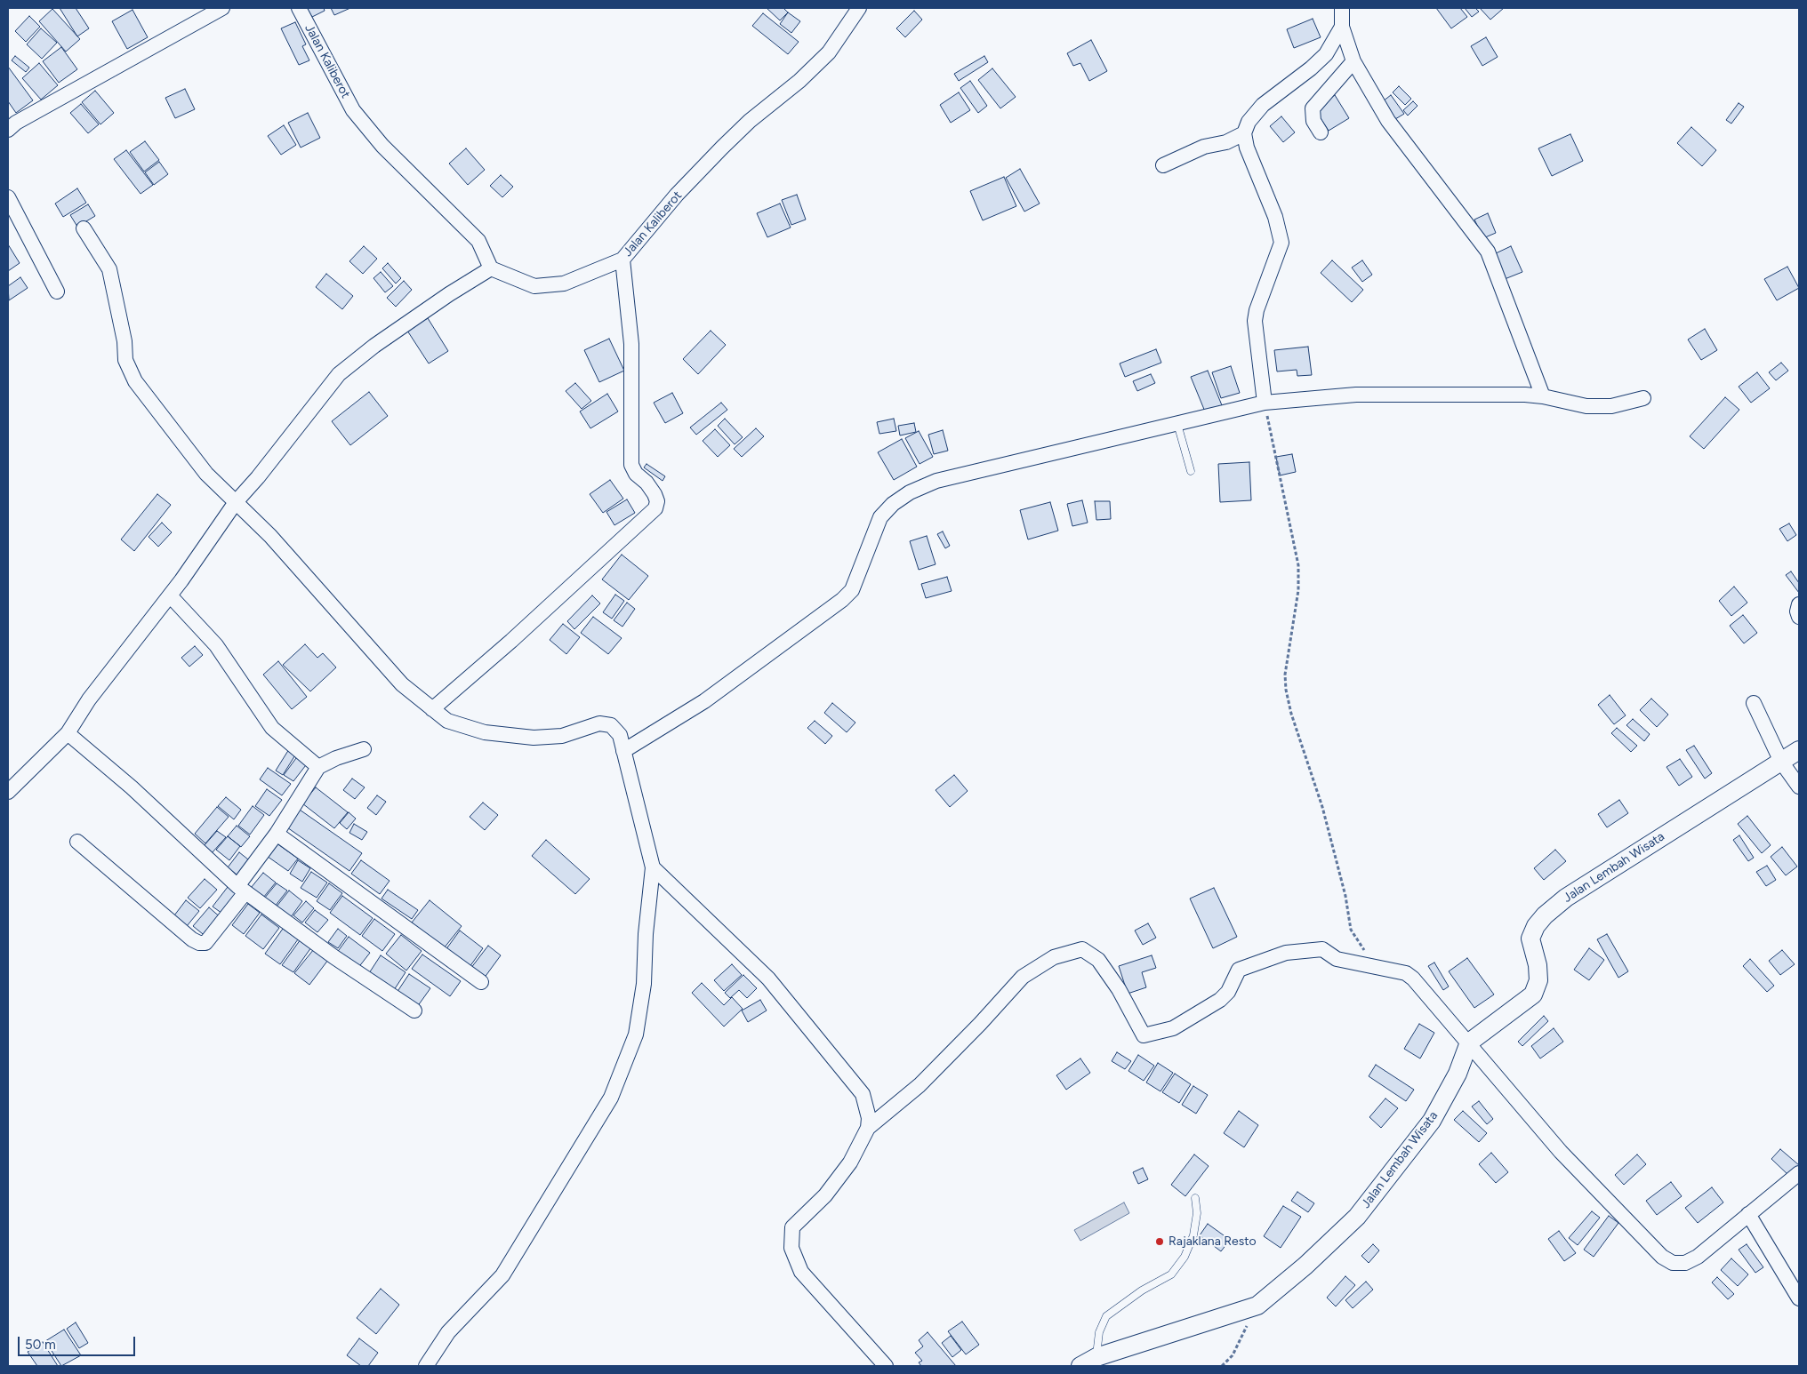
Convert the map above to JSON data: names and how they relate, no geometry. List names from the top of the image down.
{
  "streets": {
    "street": ["Jalan Kaliberot", "Jalan Lembah Wisata"]
  },
  "places": ["Rajaklana Resto"],
  "scale_bar": "50 m"
}
